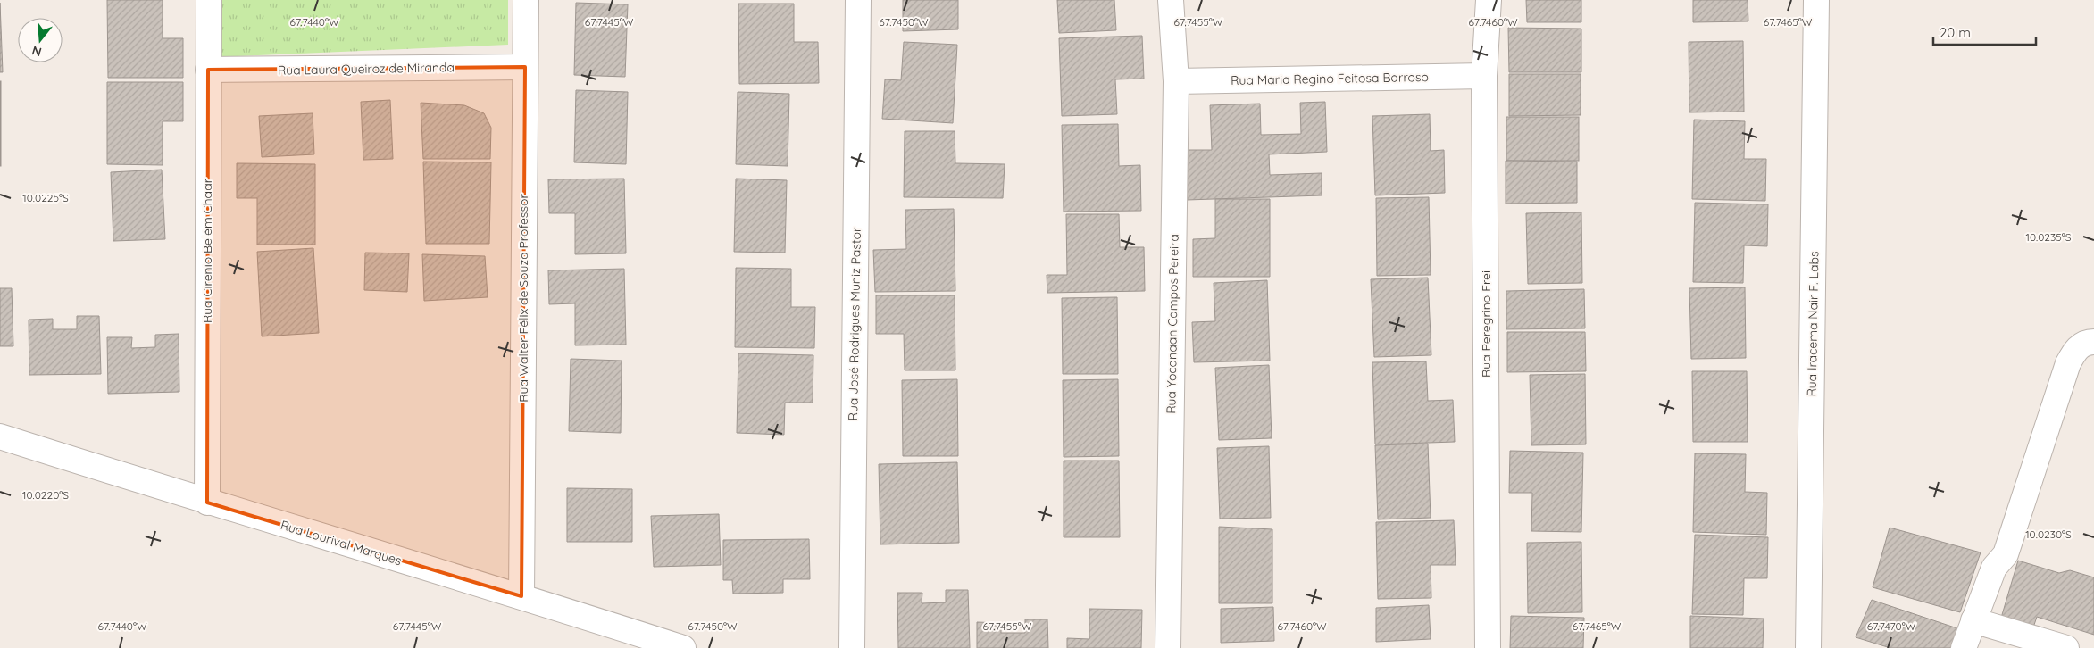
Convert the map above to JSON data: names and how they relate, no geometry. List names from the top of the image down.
{
  "streets": {
    "street": [
      "Rua Laura Queiroz de Miranda",
      "Rua Maria Regino Feitosa Barroso",
      "Rua Cirenio Belém Chaar",
      "Rua Walter Félix de Souza Professor",
      "Rua José Rodrigues Muniz Pastor",
      "Rua Yocanaan Campos Pereira",
      "Rua Peregrino Frei",
      "Rua Iracema Nair F. Labs",
      "Rua Lourival Marques"
    ]
  },
  "crossings": [
    ["Rua Laura Queiroz de Miranda", "Rua Cirenio Belém Chaar"],
    ["Rua Laura Queiroz de Miranda", "Rua Walter Félix de Souza Professor"],
    ["Rua Maria Regino Feitosa Barroso", "Rua Yocanaan Campos Pereira"],
    ["Rua Maria Regino Feitosa Barroso", "Rua Peregrino Frei"],
    ["Rua Cirenio Belém Chaar", "Rua Lourival Marques"],
    ["Rua Walter Félix de Souza Professor", "Rua Lourival Marques"]
  ],
  "scale_bar": "20 m",
  "north": "bottom",
  "coordinates": [
    "67.7440°W",
    "67.7445°W",
    "67.7450°W",
    "67.7455°W",
    "67.7460°W",
    "67.7465°W",
    "10.0225°S",
    "10.0235°S",
    "10.0220°S",
    "10.0230°S",
    "67.7470°W"
  ]
}
